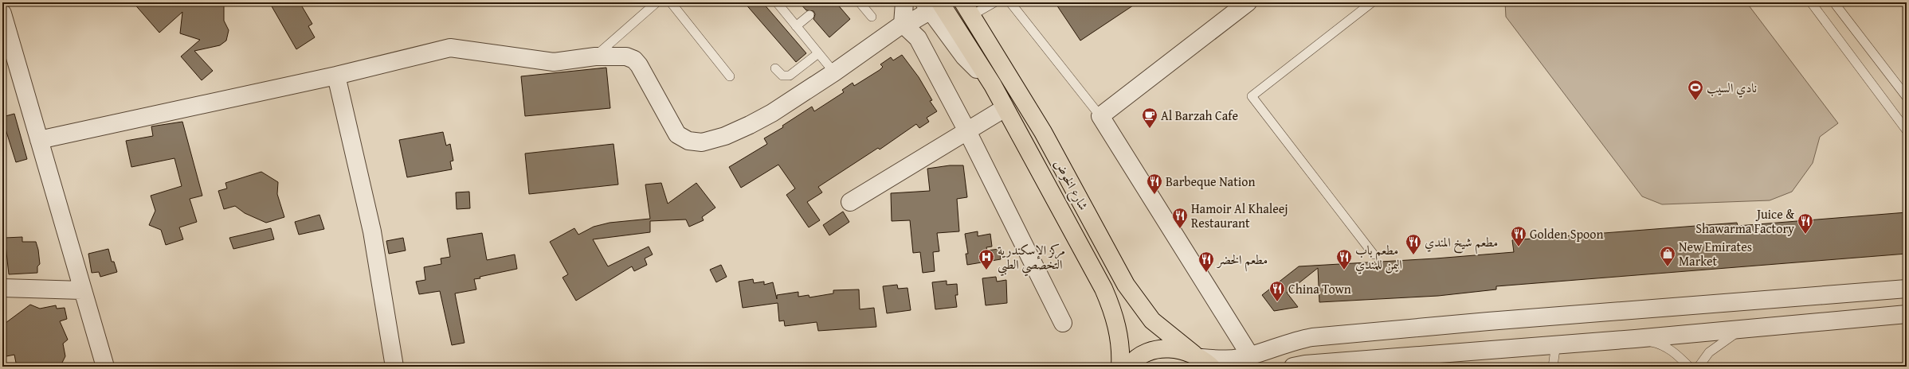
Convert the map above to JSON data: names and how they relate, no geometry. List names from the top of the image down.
{
  "streets": {
    "main road": ["شارع الخوض"]
  },
  "places": {
    "sports": ["نادي السيب"],
    "cafe": ["Al Barzah Cafe"],
    "restaurant": [
      "Barbeque Nation",
      "Hamoir Al Khaleej Restaurant",
      "Juice & Shawarma Factory",
      "Golden Spoon",
      "مطعم شيخ المندي",
      "مطعم باب اليمن للمندي",
      "مطعم الخضر",
      "China Town"
    ],
    "shop": ["New Emirates Market"],
    "hospital": ["مركز الإسكندرية التخصصي الطبي"]
  }
}
